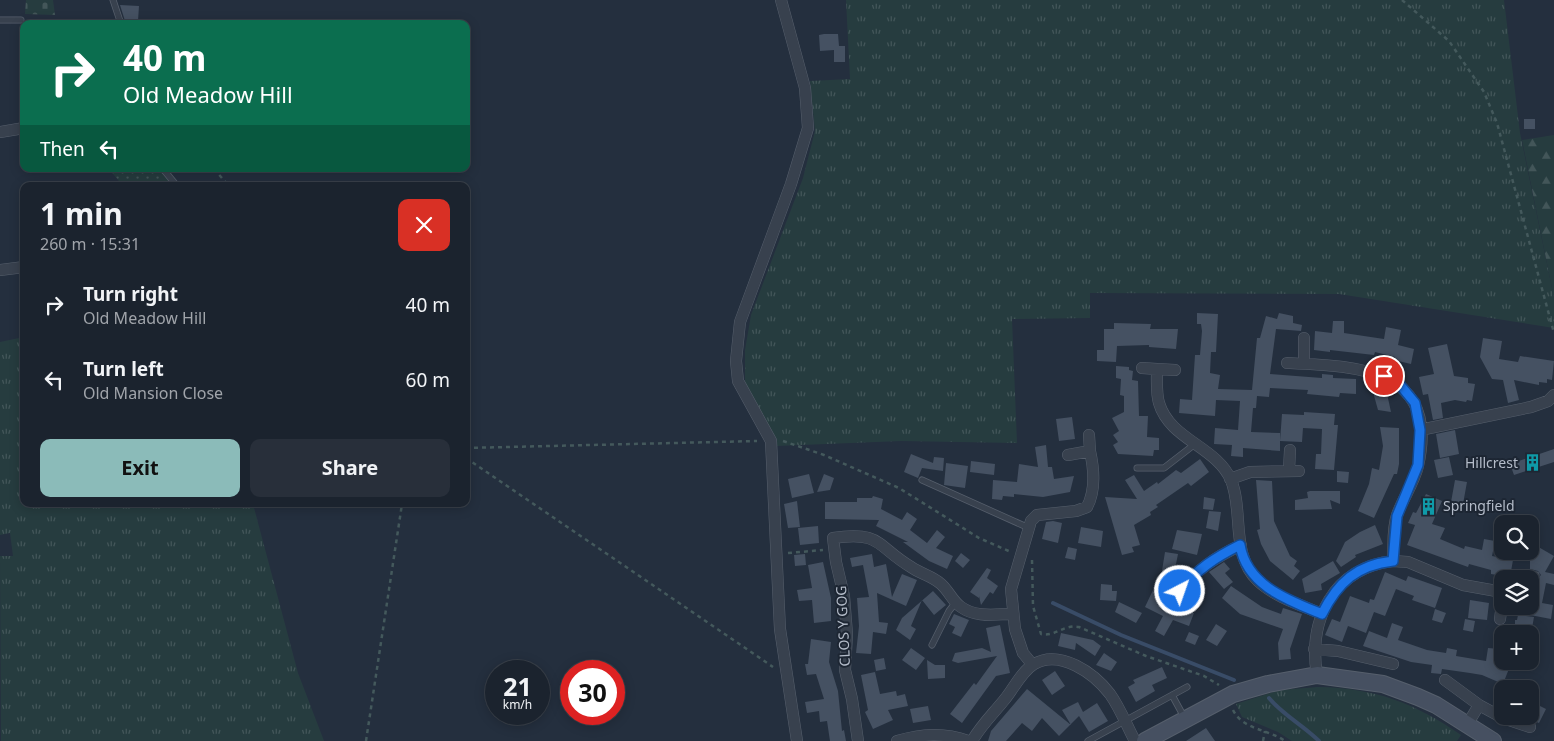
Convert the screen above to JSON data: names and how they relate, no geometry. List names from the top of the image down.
{
  "streets": {
    "street": ["CLOS Y GOG"]
  },
  "places": {
    "building": ["Hillcrest", "Springfield"]
  },
  "page": {
    "turn": ["40 m", "Old Meadow Hill"],
    "then": "Then",
    "heading": ["1 min", "260 m · 15:31"],
    "list": [
      {
        "name": "Turn right",
        "note": "Old Meadow Hill",
        "value": "40 m"
      },
      {
        "name": "Turn left",
        "note": "Old Mansion Close",
        "value": "60 m"
      }
    ],
    "buttons": ["Exit", "Share"],
    "map_buttons": ["+", "−"],
    "speed": "21 km/h",
    "limit": "30"
  }
}
